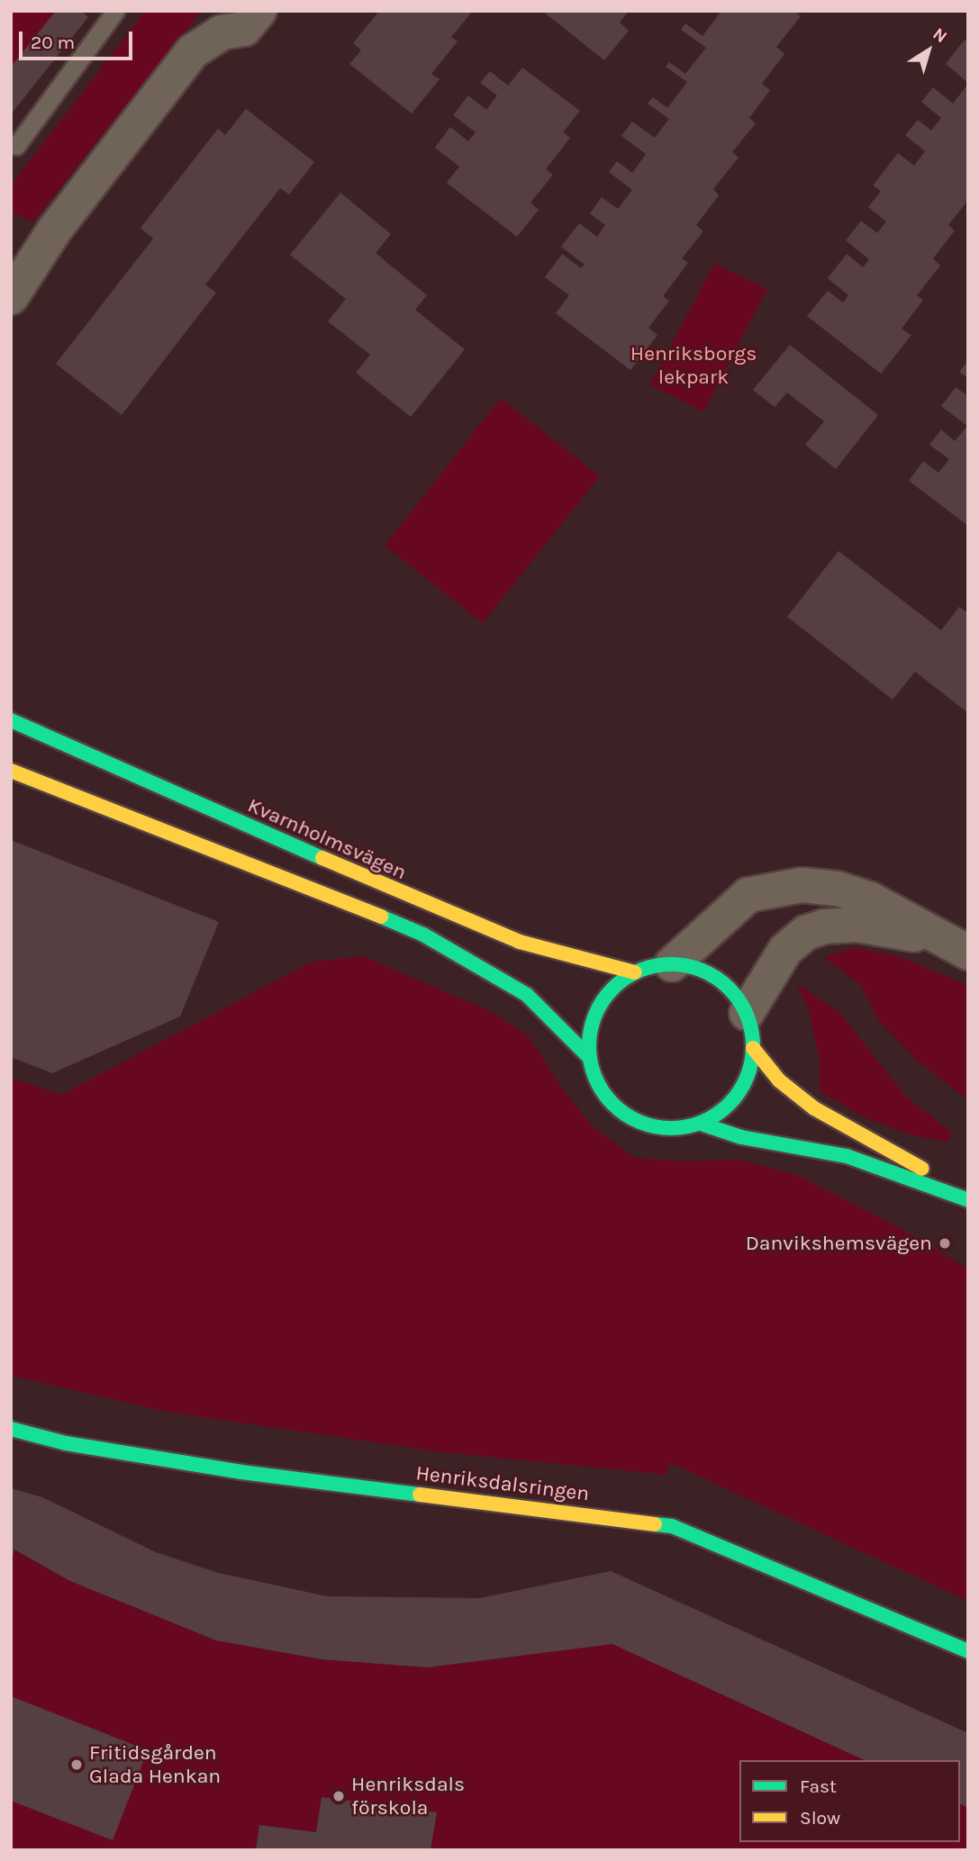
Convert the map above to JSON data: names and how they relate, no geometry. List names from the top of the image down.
{
  "streets": {
    "street": ["Kvarnholmsvägen", "Henriksdalsringen"]
  },
  "parks": ["Henriksborgs lekpark"],
  "places": ["Danvikshemsvägen", "Fritidsgården Glada Henkan", "Henriksdals förskola"],
  "legend": ["Fast", "Slow"],
  "scale_bar": "20 m",
  "north": "top right"
}
